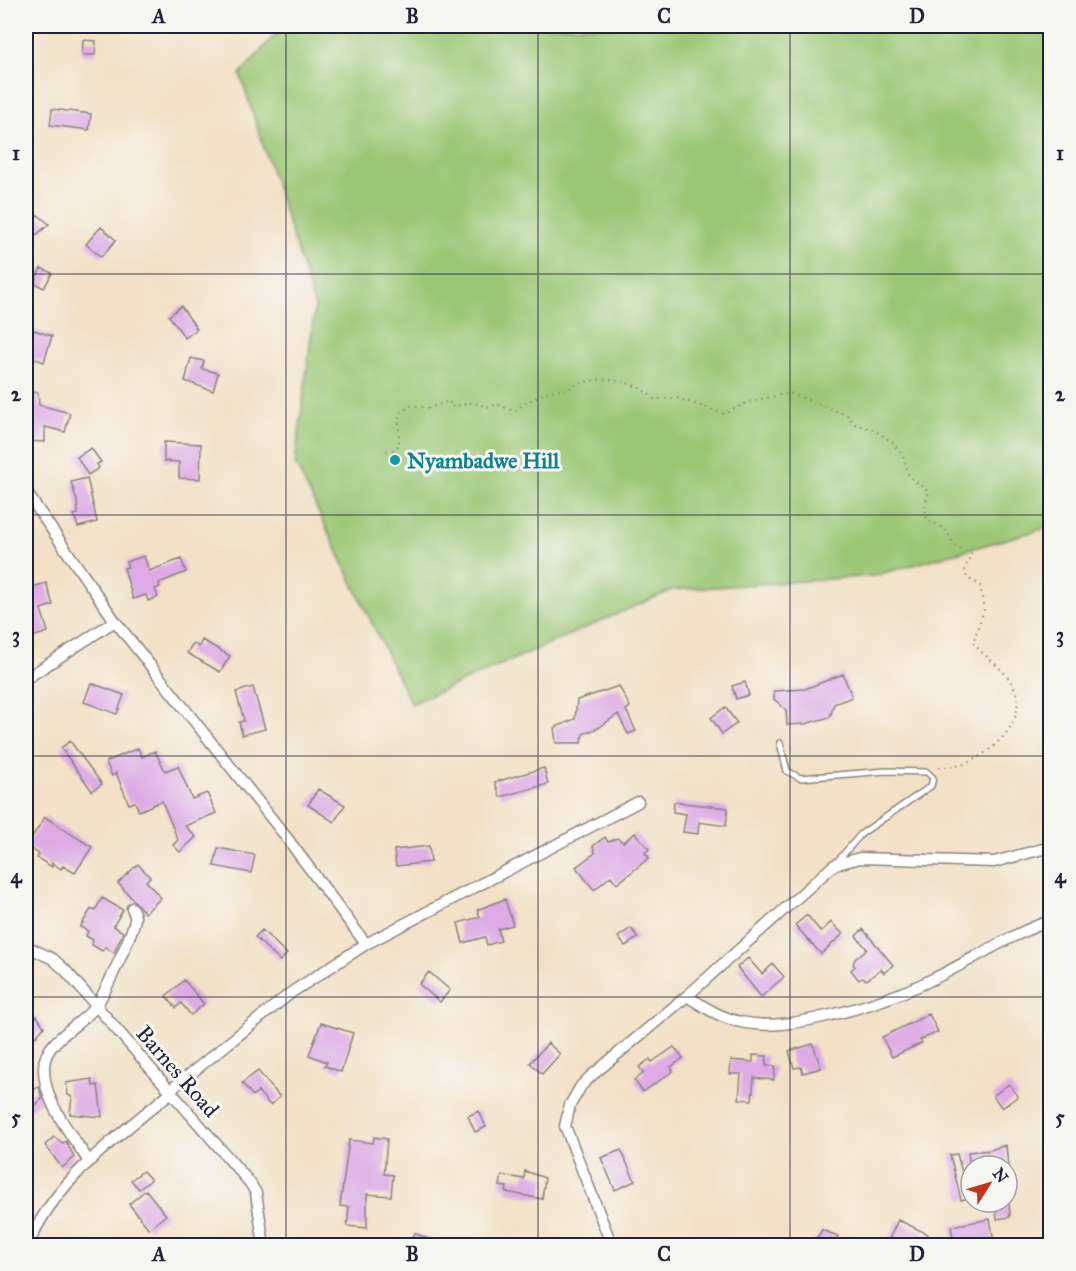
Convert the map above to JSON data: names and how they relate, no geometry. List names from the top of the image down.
{
  "streets": {
    "street": ["Barnes Road"]
  },
  "places": ["Nyambadwe Hill"],
  "north": "top right",
  "grid": {
    "columns": [
      "A",
      "B",
      "C",
      "D"
    ],
    "rows": [
      "1",
      "2",
      "3",
      "4",
      "5"
    ]
  }
}
